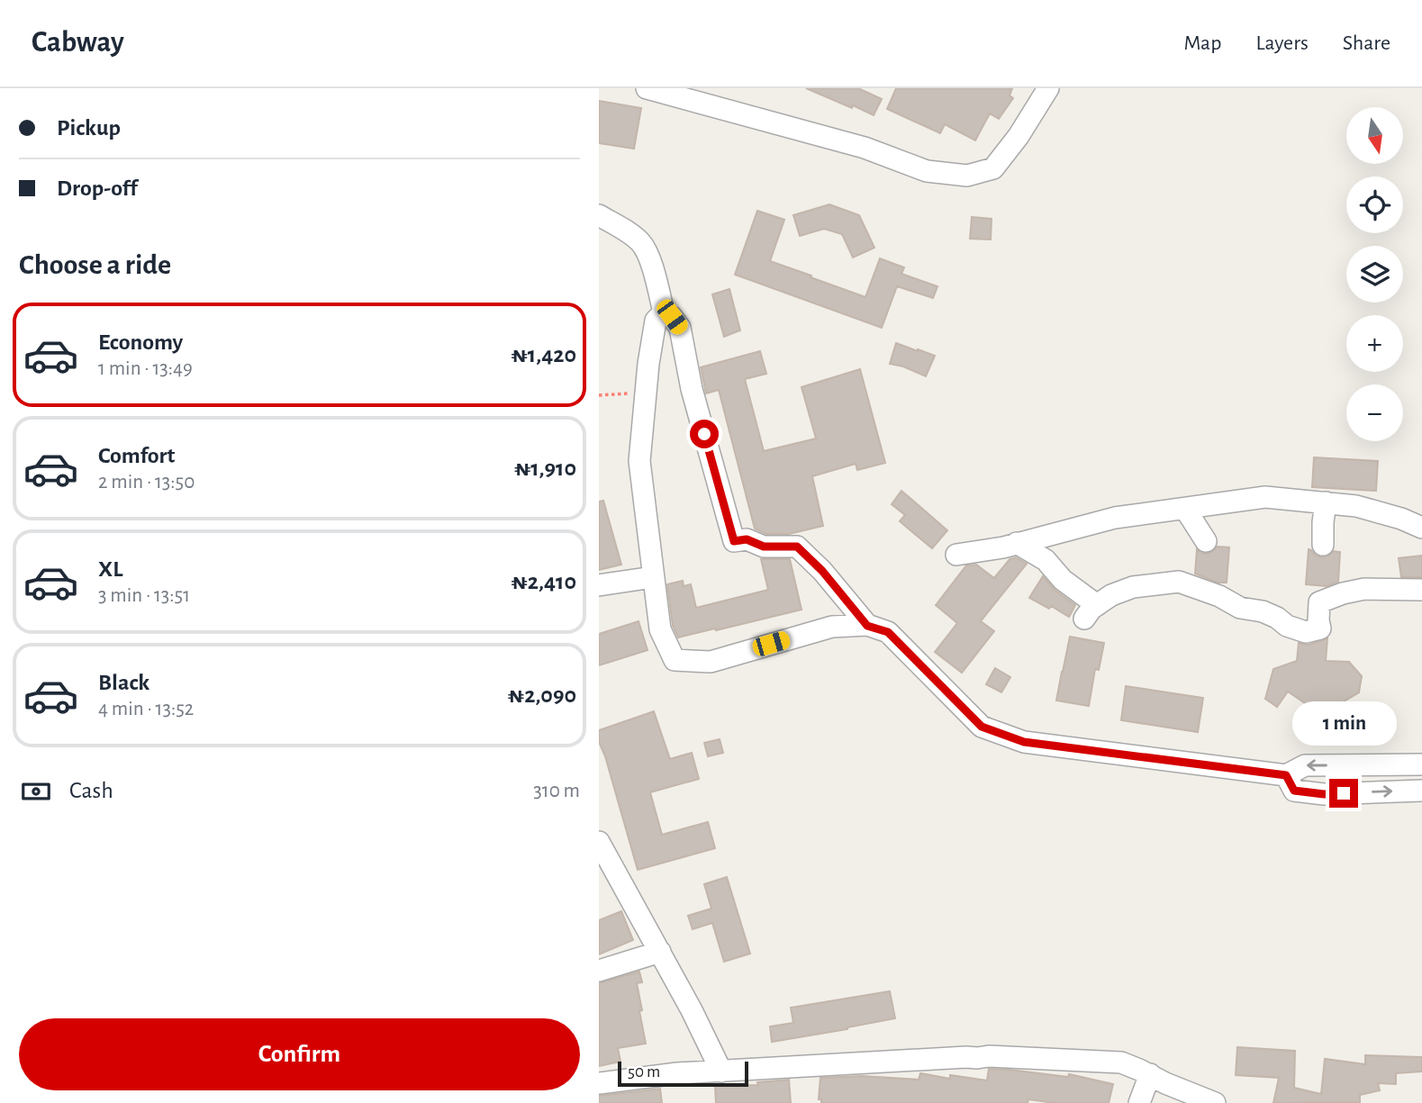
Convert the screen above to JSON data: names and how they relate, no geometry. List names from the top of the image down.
{
  "scale_bar": "50 m",
  "north": "bottom",
  "page": {
    "header": "Cabway",
    "nav": ["Map", "Layers", "Share"],
    "banner": ["Pickup", "Drop-off"],
    "map_buttons": ["+", "−"],
    "heading": "Choose a ride",
    "list": [
      {
        "name": "Economy",
        "note": "1 min · 13:49",
        "value": "₦1,420"
      },
      {
        "name": "Comfort",
        "note": "2 min · 13:50",
        "value": "₦1,910"
      },
      {
        "name": "XL",
        "note": "3 min · 13:51",
        "value": "₦2,410"
      },
      {
        "name": "Black",
        "note": "4 min · 13:52",
        "value": "₦2,090"
      }
    ],
    "bubble": "1 min",
    "pay": ["Cash", "310 m"],
    "buttons": "Confirm",
    "scale": "50 m"
  }
}
